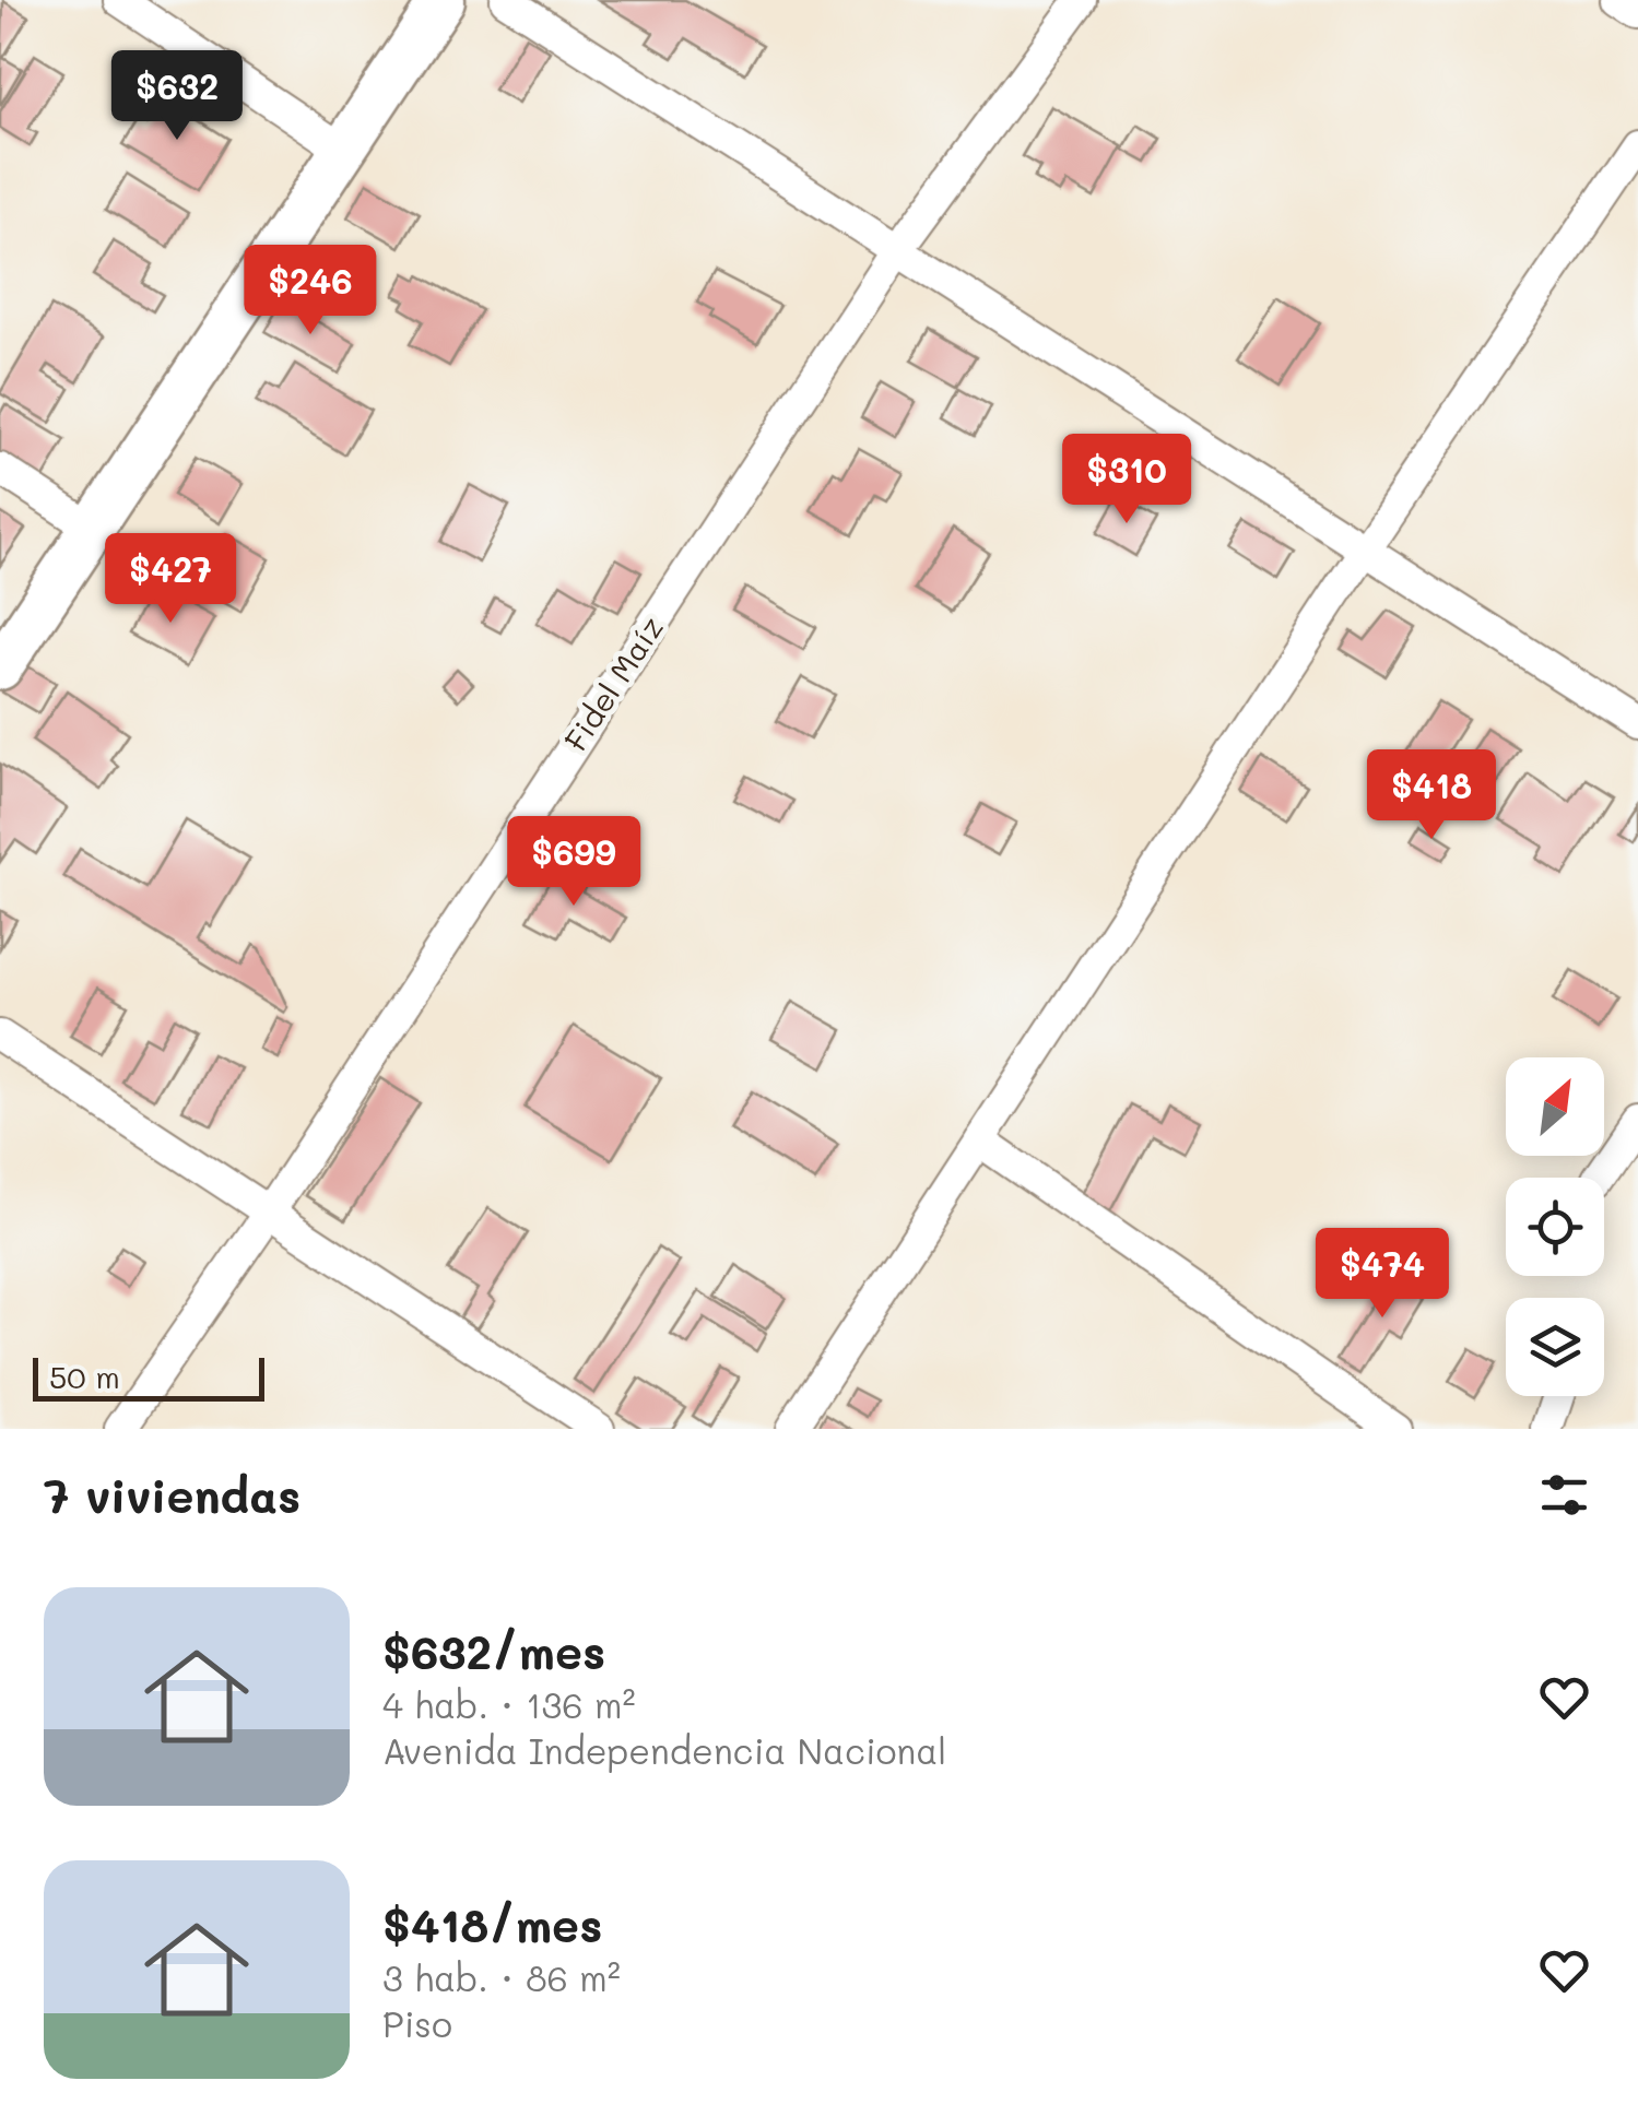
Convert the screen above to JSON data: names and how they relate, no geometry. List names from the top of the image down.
{
  "streets": {
    "street": ["Fidel Maíz"]
  },
  "scale_bar": "50 m",
  "north": "top right",
  "page": {
    "price": [
      "$632",
      "$246",
      "$310",
      "$427",
      "$418",
      "$699",
      "$474"
    ],
    "scale": "50 m",
    "heading": "7 viviendas",
    "list": [
      {
        "name": "$632/mes",
        "note": "4 hab. · 136 m² · Avenida Independencia Nacional"
      },
      {
        "name": "$418/mes",
        "note": "3 hab. · 86 m² · Piso"
      }
    ]
  }
}
